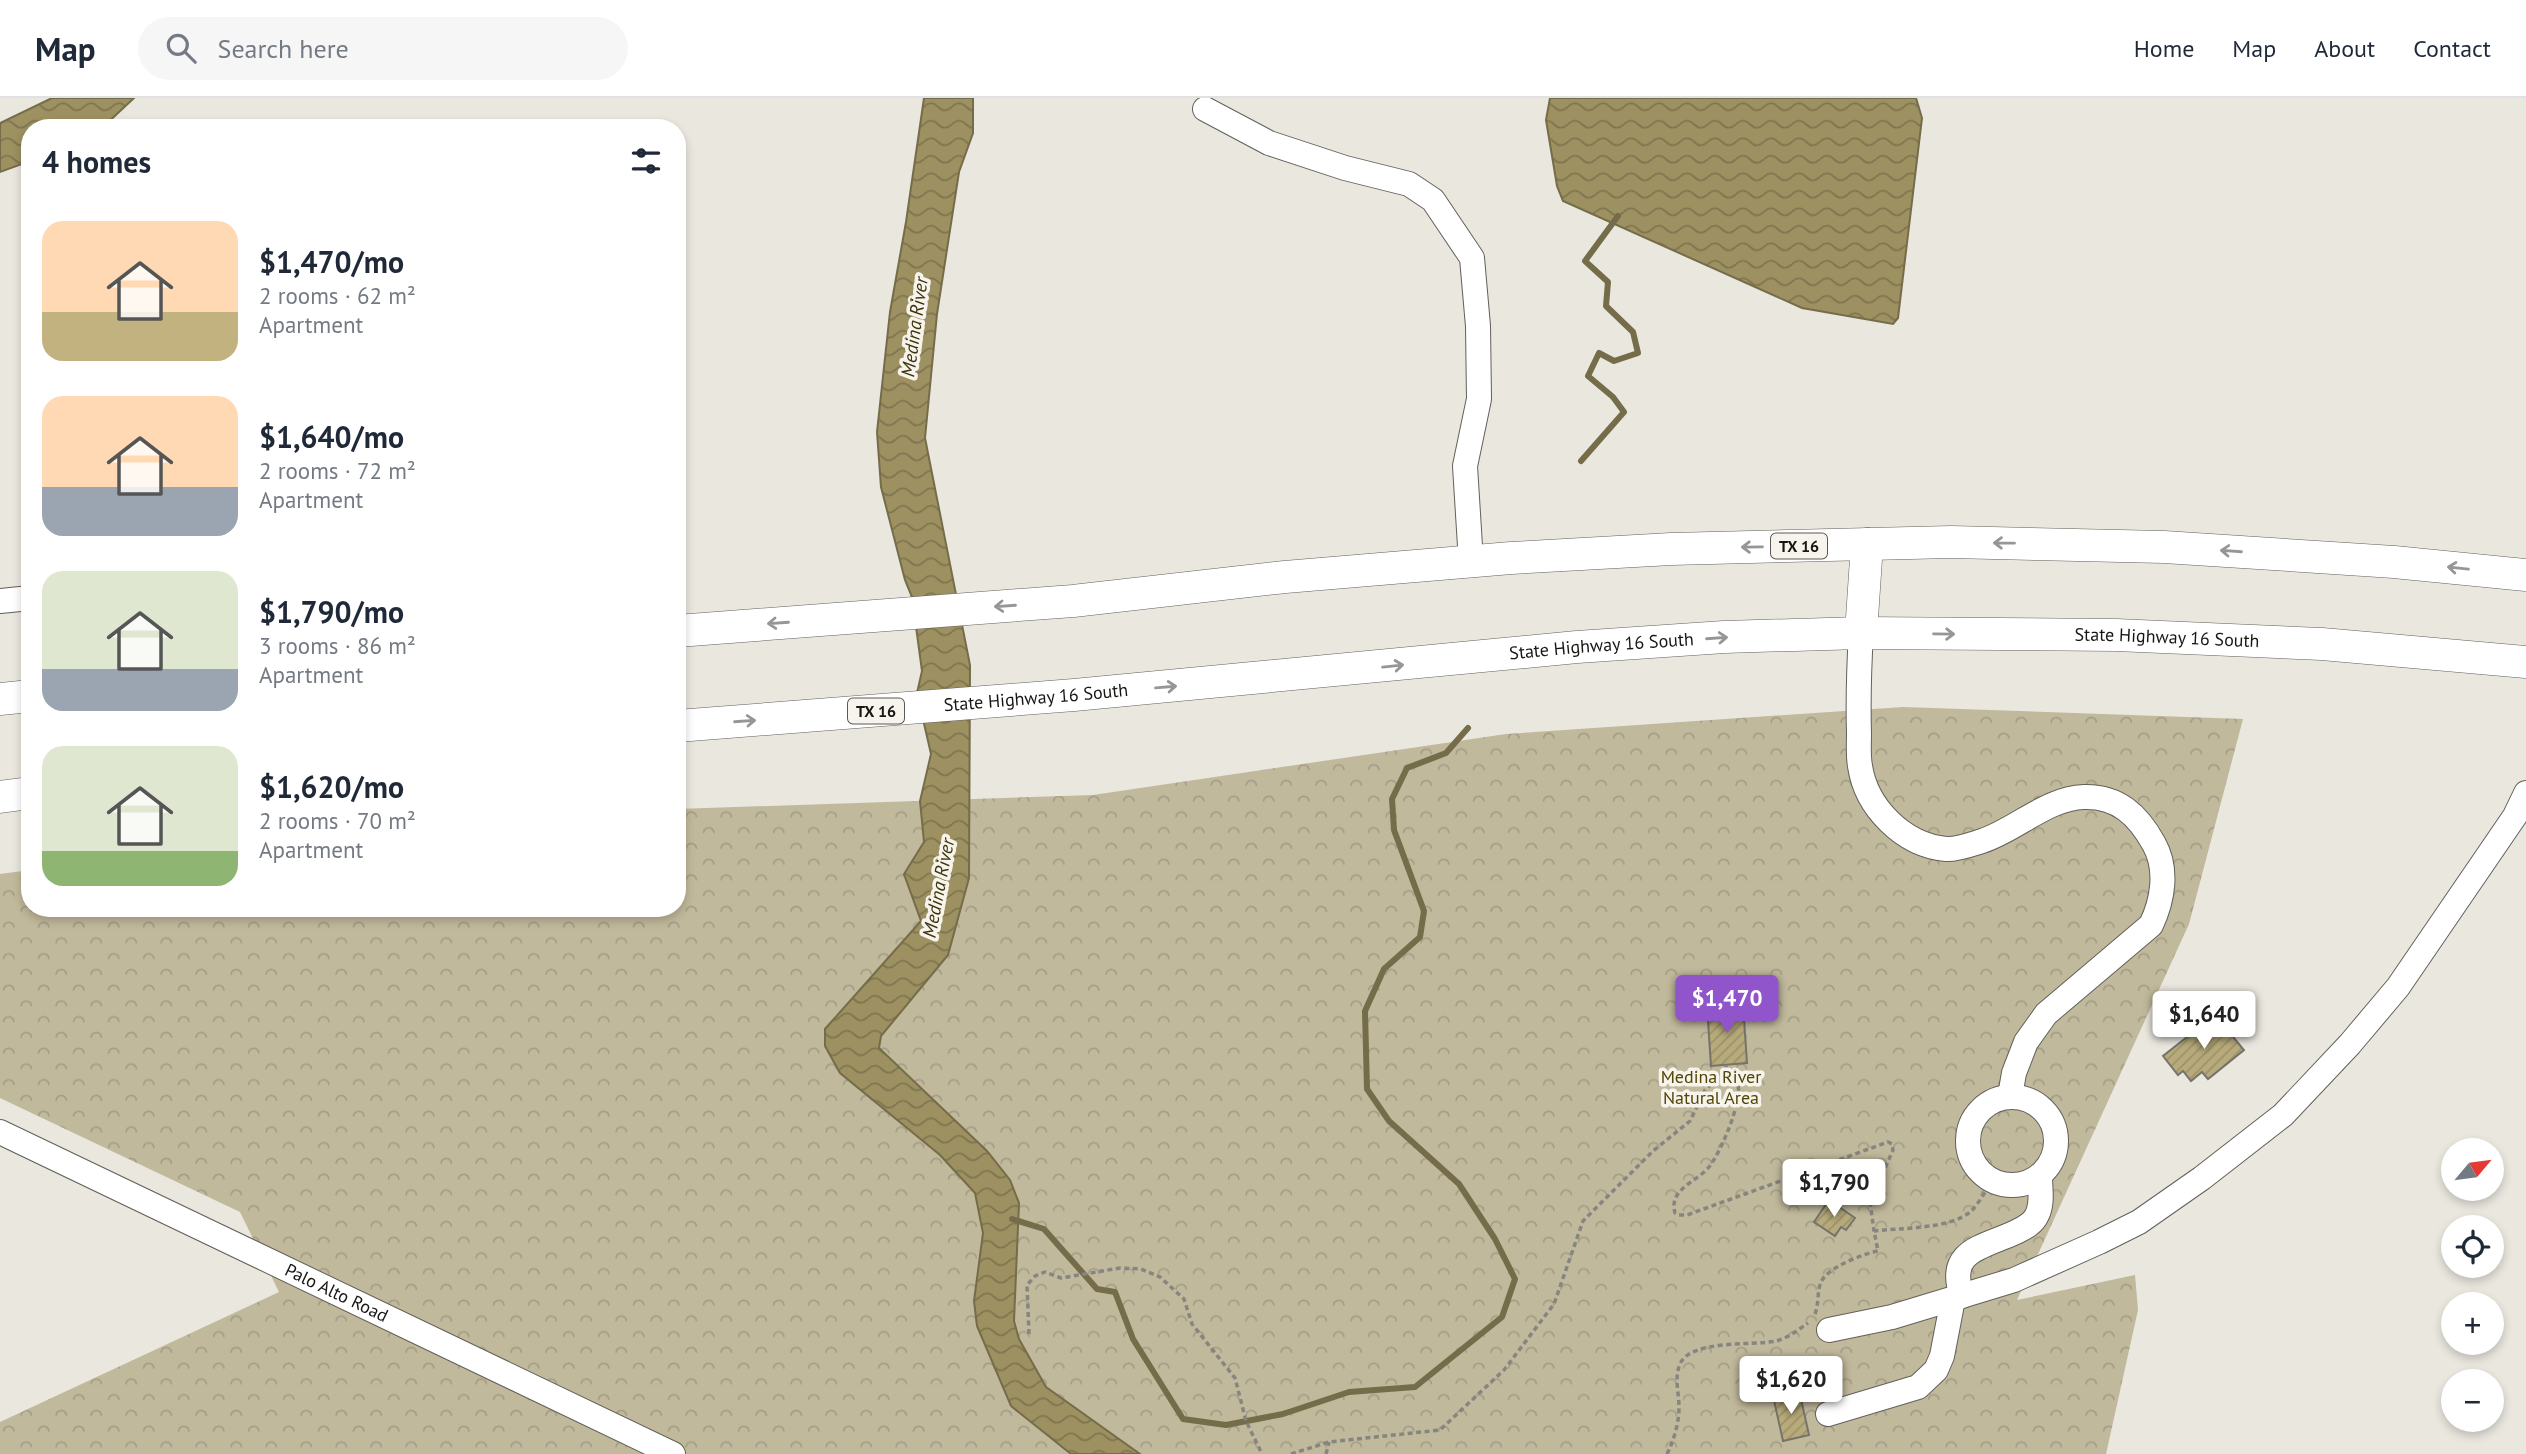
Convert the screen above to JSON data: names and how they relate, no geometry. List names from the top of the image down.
{
  "streets": {
    "main road": ["TX 16", "State Highway 16 South"],
    "street": ["Palo Alto Road"]
  },
  "water": ["Medina River"],
  "parks": ["Medina River Natural Area"],
  "north": "top right",
  "page": {
    "header": "Map",
    "search": "Search here",
    "nav": [
      "Home",
      "Map",
      "About",
      "Contact"
    ],
    "heading": "4 homes",
    "list": [
      {
        "name": "$1,470/mo",
        "note": "2 rooms · 62 m² · Apartment"
      },
      {
        "name": "$1,640/mo",
        "note": "2 rooms · 72 m² · Apartment"
      },
      {
        "name": "$1,790/mo",
        "note": "3 rooms · 86 m² · Apartment"
      },
      {
        "name": "$1,620/mo",
        "note": "2 rooms · 70 m² · Apartment"
      }
    ],
    "price": [
      "$1,470",
      "$1,640",
      "$1,790",
      "$1,620"
    ],
    "map_buttons": ["+", "−"]
  }
}
